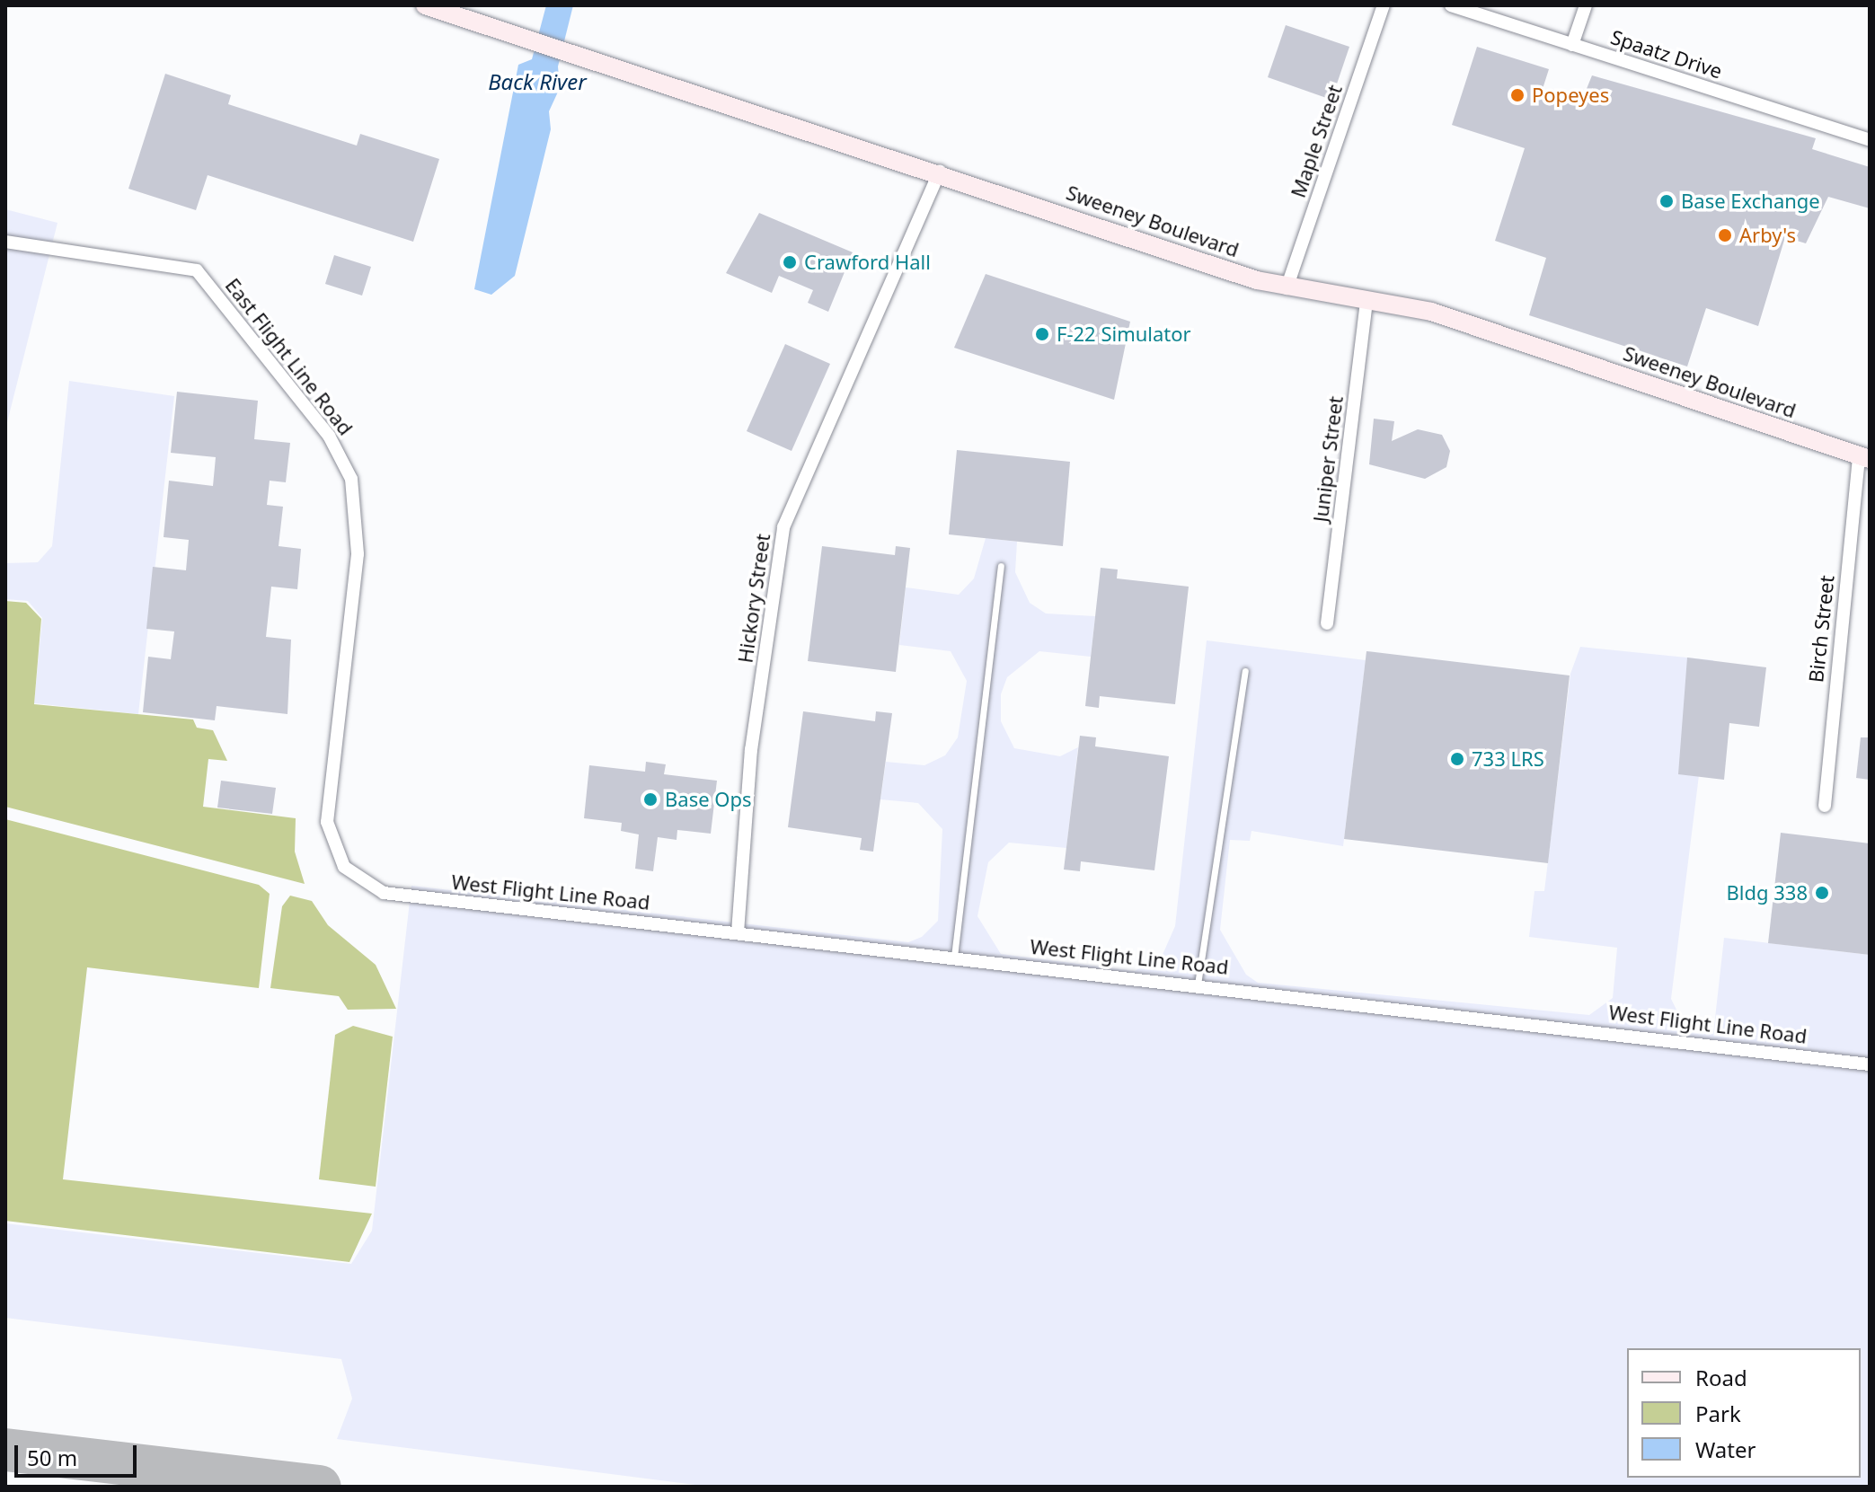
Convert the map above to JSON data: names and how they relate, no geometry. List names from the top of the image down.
{
  "streets": {
    "main road": ["Sweeney Boulevard"],
    "street": [
      "Spaatz Drive",
      "Maple Street",
      "East Flight Line Road",
      "Juniper Street",
      "Hickory Street",
      "Birch Street",
      "West Flight Line Road"
    ]
  },
  "crossings": [
    ["Maple Street", "Sweeney Boulevard"],
    ["Sweeney Boulevard", "Juniper Street"],
    ["Sweeney Boulevard", "Hickory Street"],
    ["Sweeney Boulevard", "Birch Street"],
    ["East Flight Line Road", "West Flight Line Road"],
    ["Hickory Street", "West Flight Line Road"]
  ],
  "water": ["Back River"],
  "places": [
    "Popeyes",
    "Base Exchange",
    "Arby's",
    "Crawford Hall",
    "F-22 Simulator",
    "733 LRS",
    "Base Ops",
    "Bldg 338"
  ],
  "legend": ["Road", "Park", "Water"],
  "scale_bar": "50 m"
}
